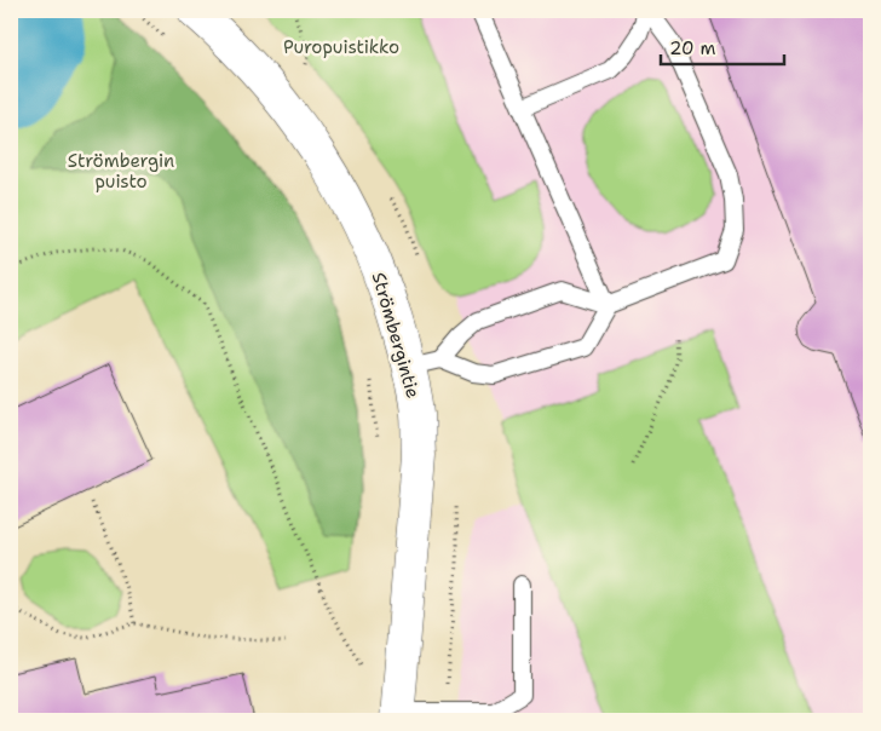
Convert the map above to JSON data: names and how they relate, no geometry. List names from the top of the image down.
{
  "streets": {
    "street": ["Strömbergintie"]
  },
  "parks": ["Puropuistikko", "Strömbergin puisto"],
  "scale_bar": "20 m"
}
